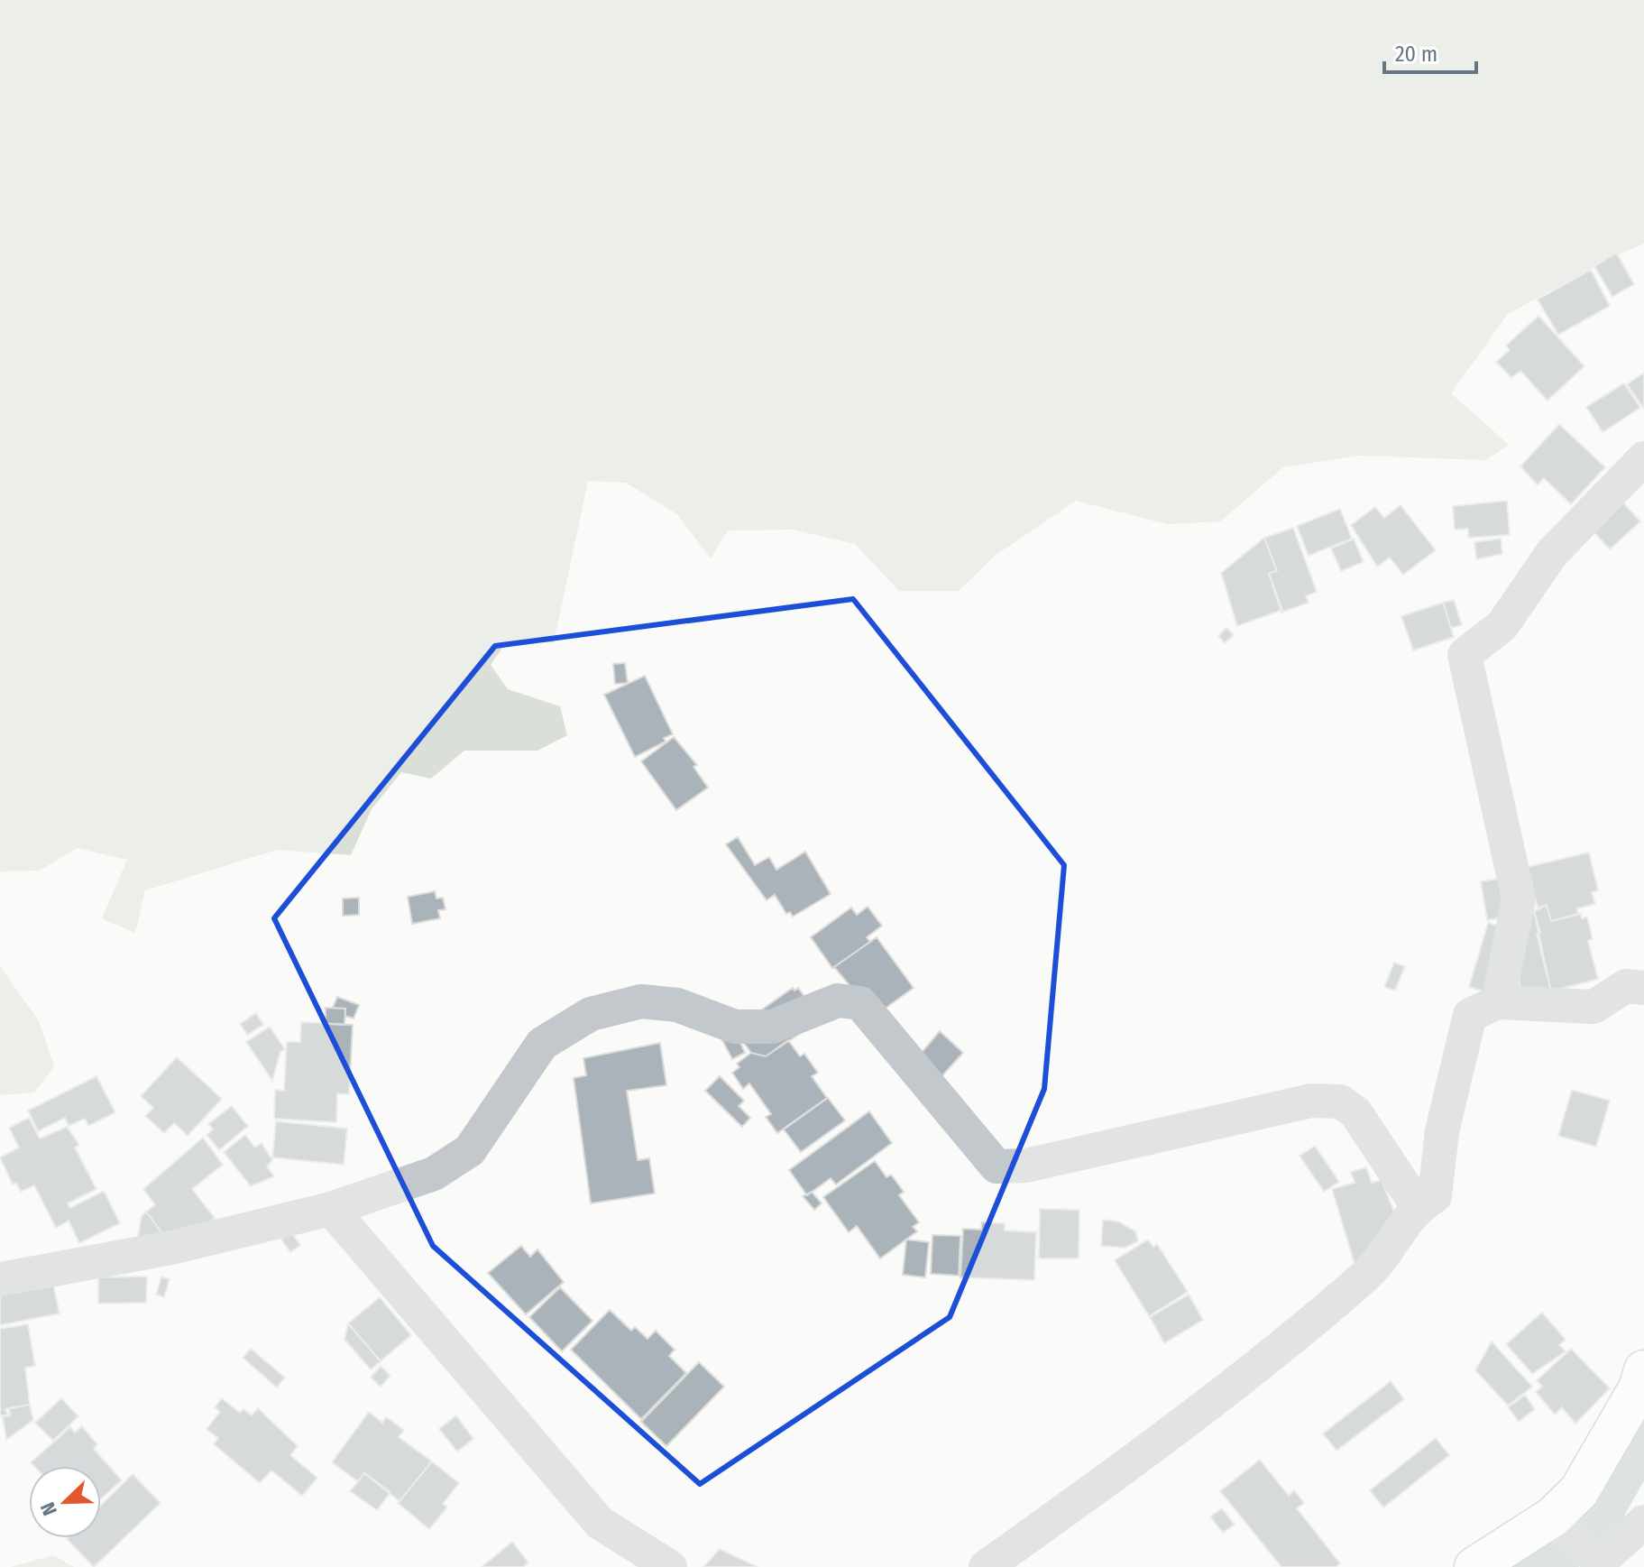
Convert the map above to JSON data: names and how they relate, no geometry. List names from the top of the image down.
{
  "scale_bar": "20 m",
  "north": "bottom left"
}
